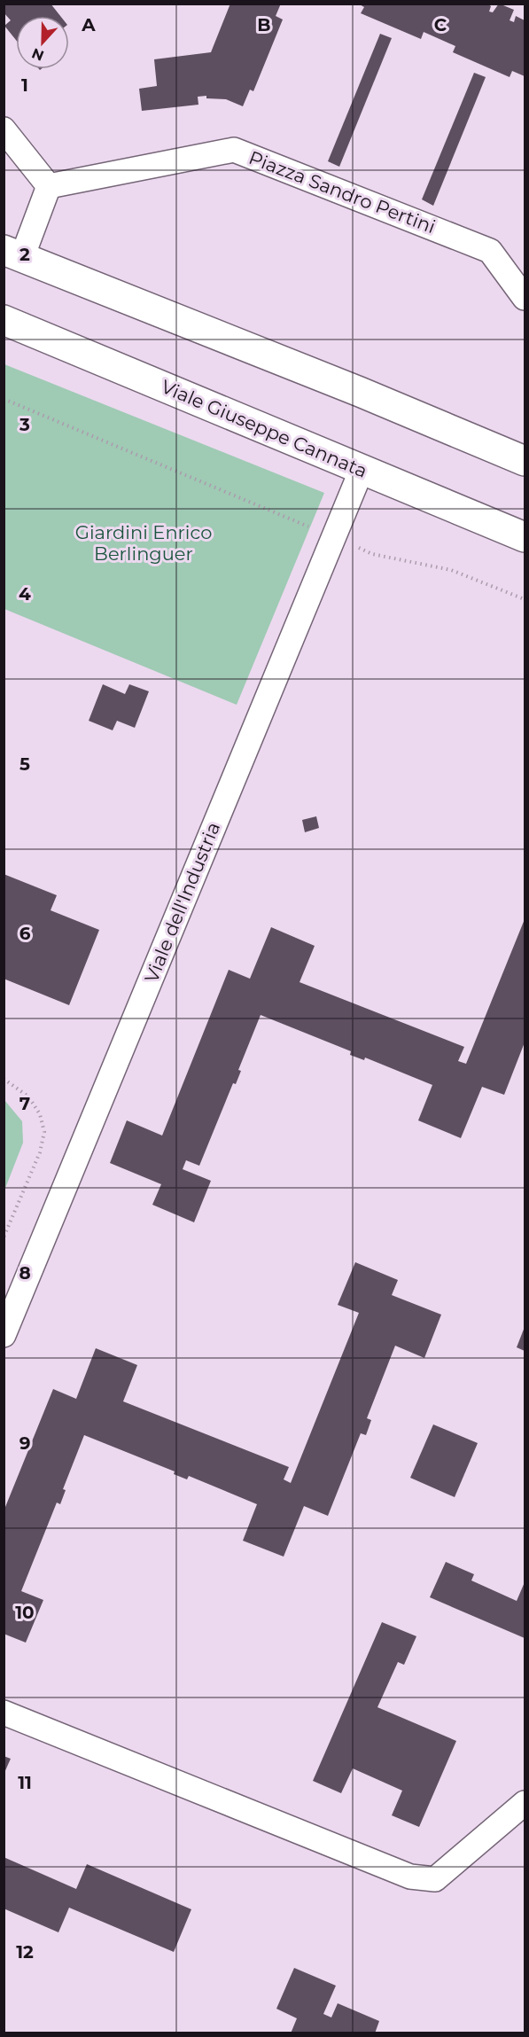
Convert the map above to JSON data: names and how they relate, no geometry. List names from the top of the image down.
{
  "streets": {
    "street": ["Piazza Sandro Pertini", "Viale Giuseppe Cannata", "Viale dell'Industria"]
  },
  "crossings": [
    ["Viale Giuseppe Cannata", "Viale dell'Industria"]
  ],
  "parks": ["Giardini Enrico Berlinguer"],
  "north": "bottom",
  "grid": {
    "columns": ["A", "B", "C"],
    "rows": [
      "1",
      "2",
      "3",
      "4",
      "5",
      "6",
      "7",
      "8",
      "9",
      "10",
      "11",
      "12"
    ]
  }
}
